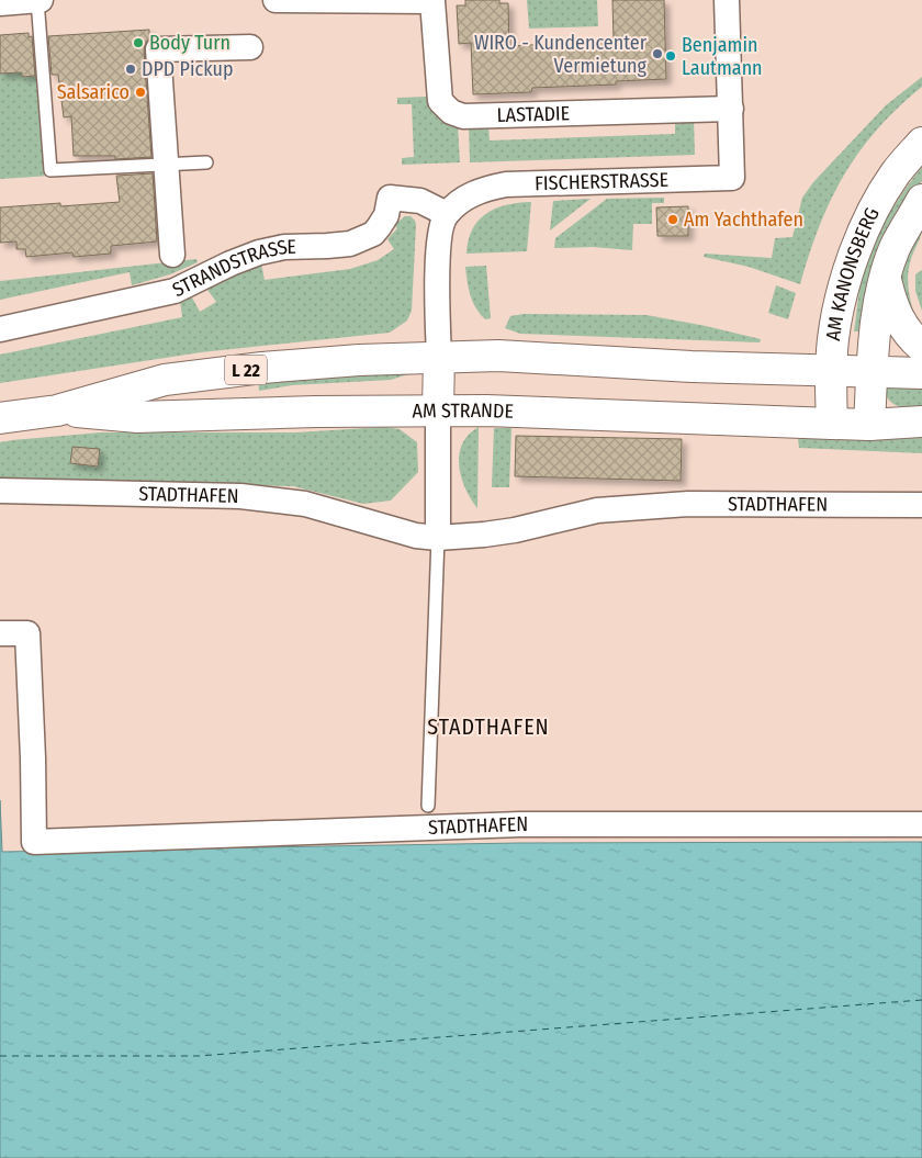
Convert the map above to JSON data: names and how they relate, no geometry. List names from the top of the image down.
{
  "streets": {
    "main road": ["AM KANONSBERG", "L 22", "AM STRANDE"],
    "street": [
      "LASTADIE",
      "FISCHERSTRASSE",
      "STRANDSTRASSE",
      "STADTHAFEN"
    ]
  },
  "crossings": [
    ["LASTADIE", "FISCHERSTRASSE"],
    ["FISCHERSTRASSE", "STRANDSTRASSE"],
    ["AM KANONSBERG", "L 22"],
    ["AM KANONSBERG", "AM STRANDE"],
    ["L 22", "AM STRANDE"]
  ],
  "districts": ["STADTHAFEN"],
  "places": [
    "Body Turn",
    "WIRO - Kundencenter Vermietung",
    "Benjamin Lautmann",
    "DPD Pickup",
    "Salsarico",
    "Am Yachthafen"
  ]
}
